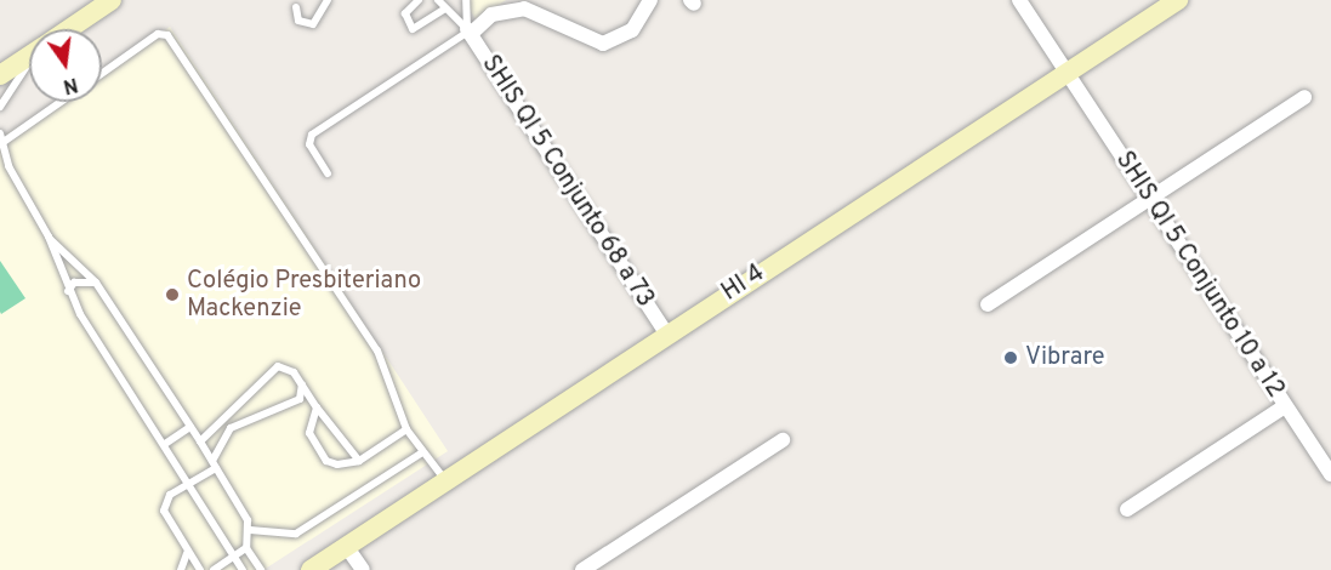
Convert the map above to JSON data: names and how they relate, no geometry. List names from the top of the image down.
{
  "streets": {
    "street": ["SHIS QI 5 Conjunto 68 a 73", "SHIS QI 5 Conjunto 10 a 12", "HI 4"]
  },
  "crossings": [
    ["SHIS QI 5 Conjunto 68 a 73", "HI 4"],
    ["SHIS QI 5 Conjunto 10 a 12", "HI 4"]
  ],
  "places": ["Colégio Presbiteriano Mackenzie", "Vibrare"],
  "north": "bottom"
}
